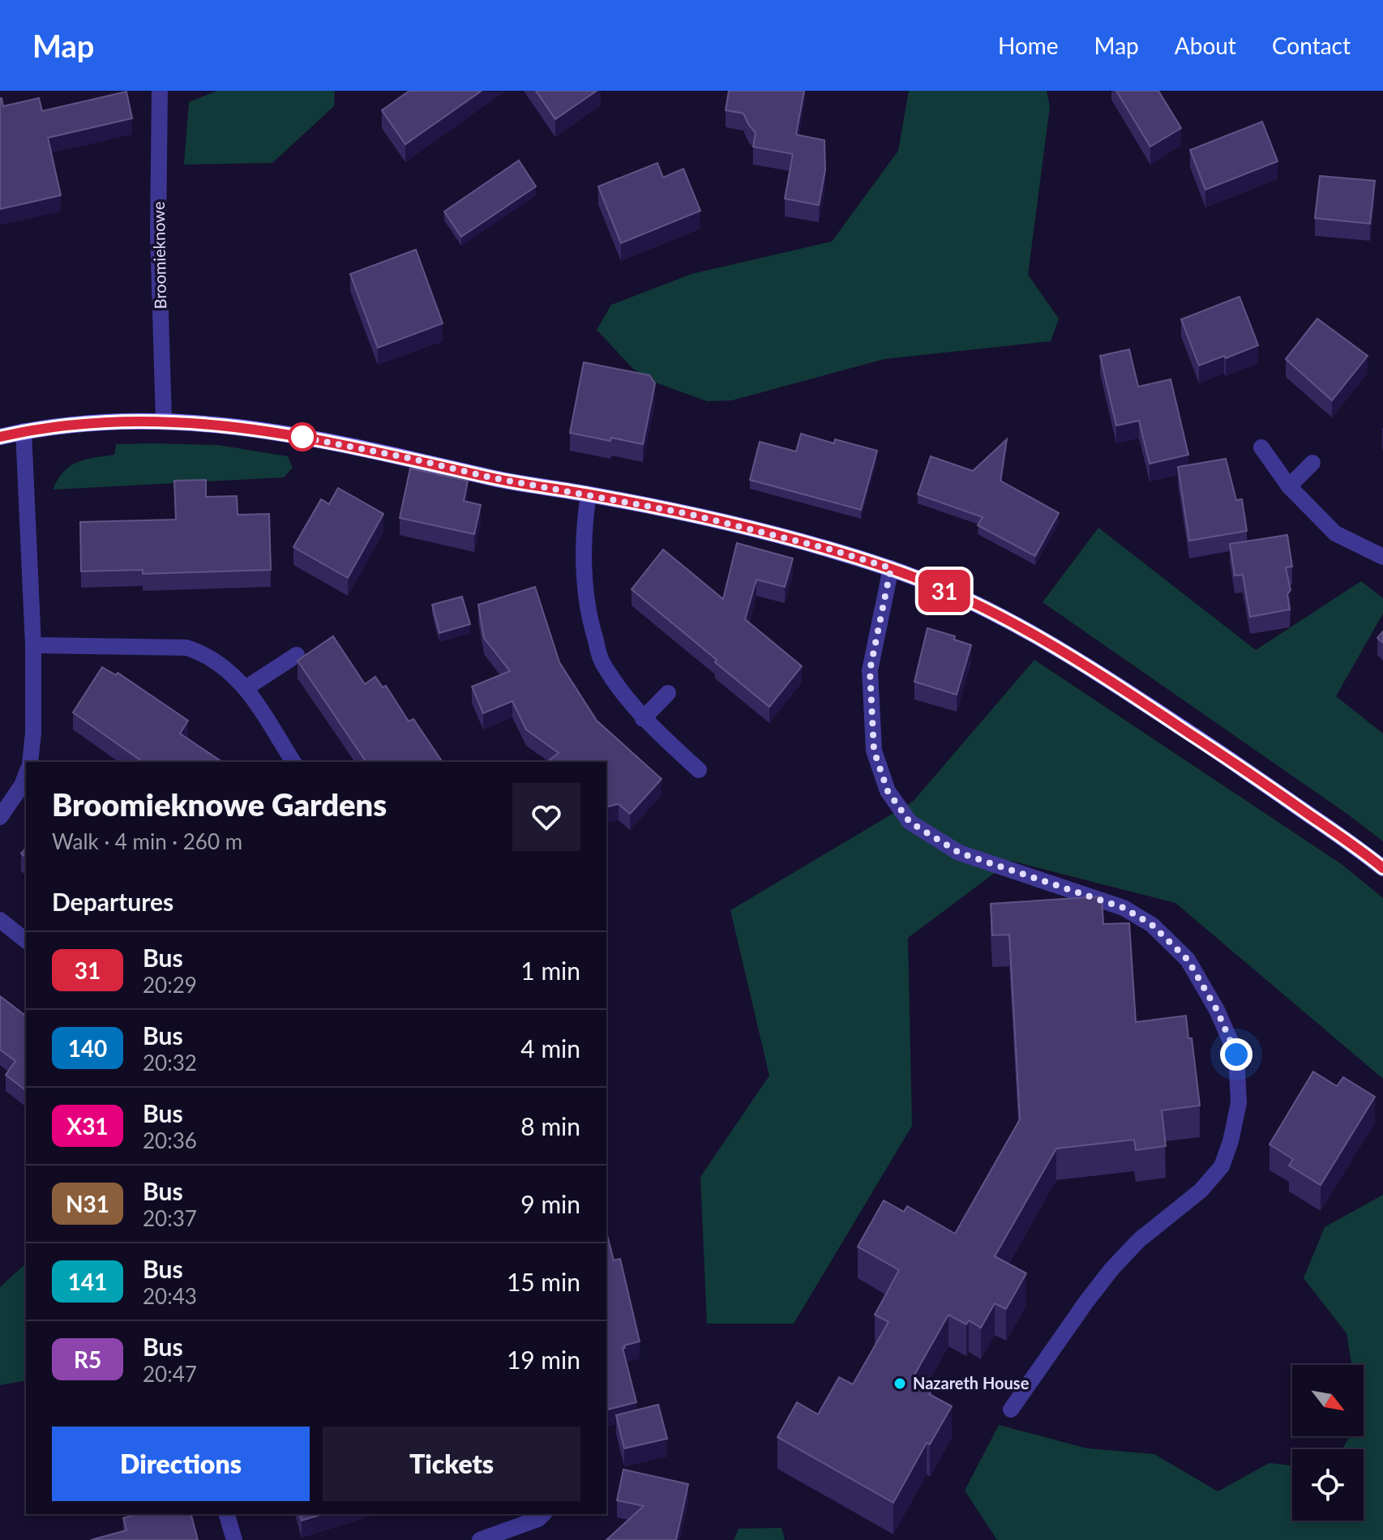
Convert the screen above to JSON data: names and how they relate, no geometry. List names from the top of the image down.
{
  "streets": {
    "street": ["Broomieknowe"]
  },
  "places": ["Nazareth House"],
  "lines": ["bus line 31"],
  "north": "bottom right",
  "page": {
    "header": "Map",
    "nav": [
      "Home",
      "Map",
      "About",
      "Contact"
    ],
    "on_map": "31",
    "heading": [
      ["Broomieknowe Gardens", "Walk · 4 min · 260 m"],
      "Departures"
    ],
    "list": [
      {
        "mark": "31",
        "name": "Bus",
        "note": "20:29",
        "value": "1 min"
      },
      {
        "mark": "140",
        "name": "Bus",
        "note": "20:32",
        "value": "4 min"
      },
      {
        "mark": "X31",
        "name": "Bus",
        "note": "20:36",
        "value": "8 min"
      },
      {
        "mark": "N31",
        "name": "Bus",
        "note": "20:37",
        "value": "9 min"
      },
      {
        "mark": "141",
        "name": "Bus",
        "note": "20:43",
        "value": "15 min"
      },
      {
        "mark": "R5",
        "name": "Bus",
        "note": "20:47",
        "value": "19 min"
      }
    ],
    "buttons": ["Directions", "Tickets"]
  }
}
